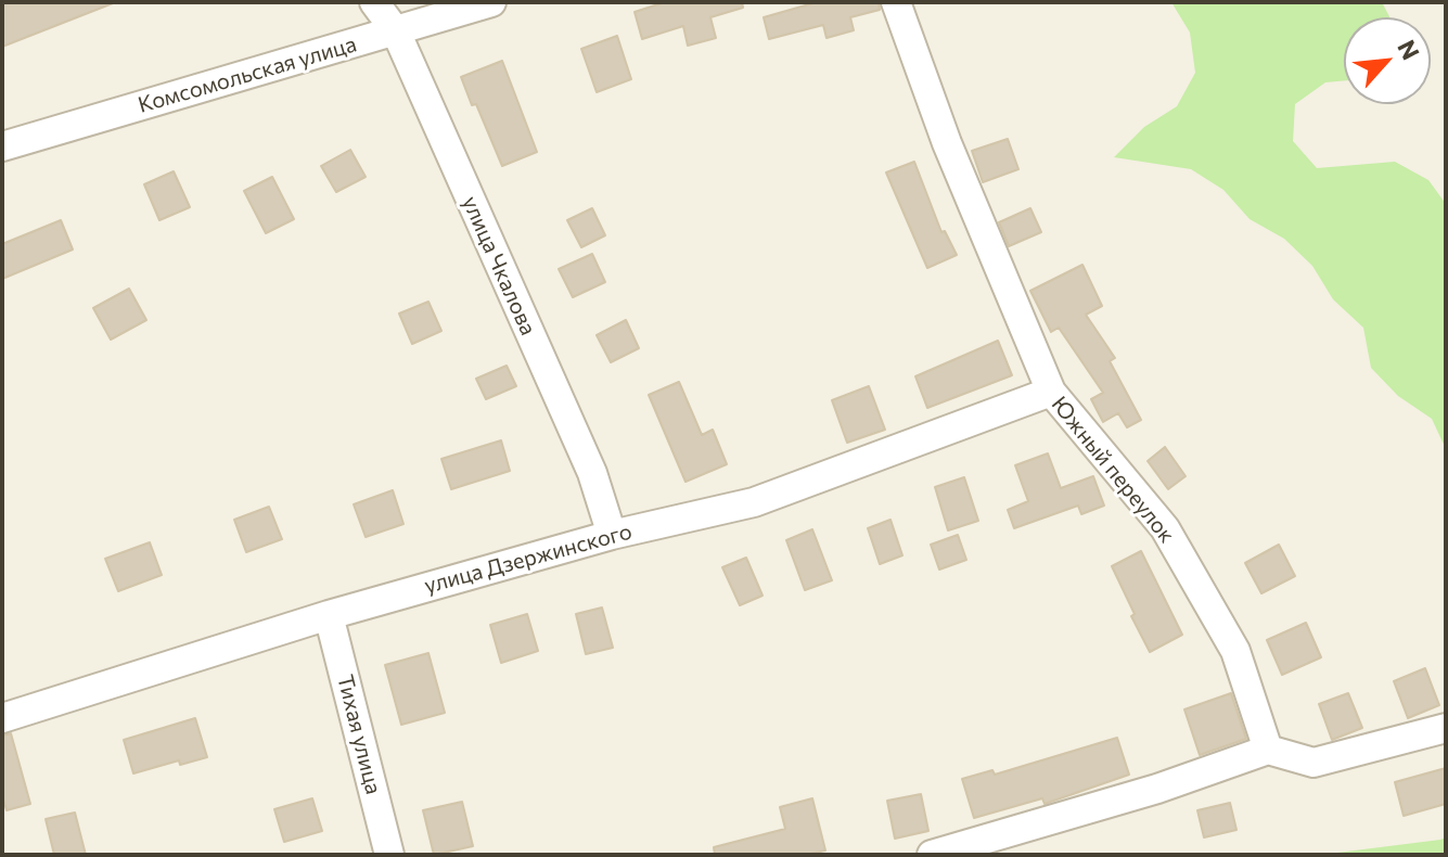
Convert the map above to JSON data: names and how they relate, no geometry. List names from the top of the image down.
{
  "streets": {
    "street": [
      "Комсомольская улица",
      "улица Чкалова",
      "Южный переулок",
      "улица Дзержинского",
      "Тихая улица"
    ]
  },
  "crossings": [
    ["Комсомольская улица", "улица Чкалова"],
    ["улица Чкалова", "улица Дзержинского"],
    ["Южный переулок", "улица Дзержинского"],
    ["улица Дзержинского", "Тихая улица"]
  ],
  "north": "top right"
}
